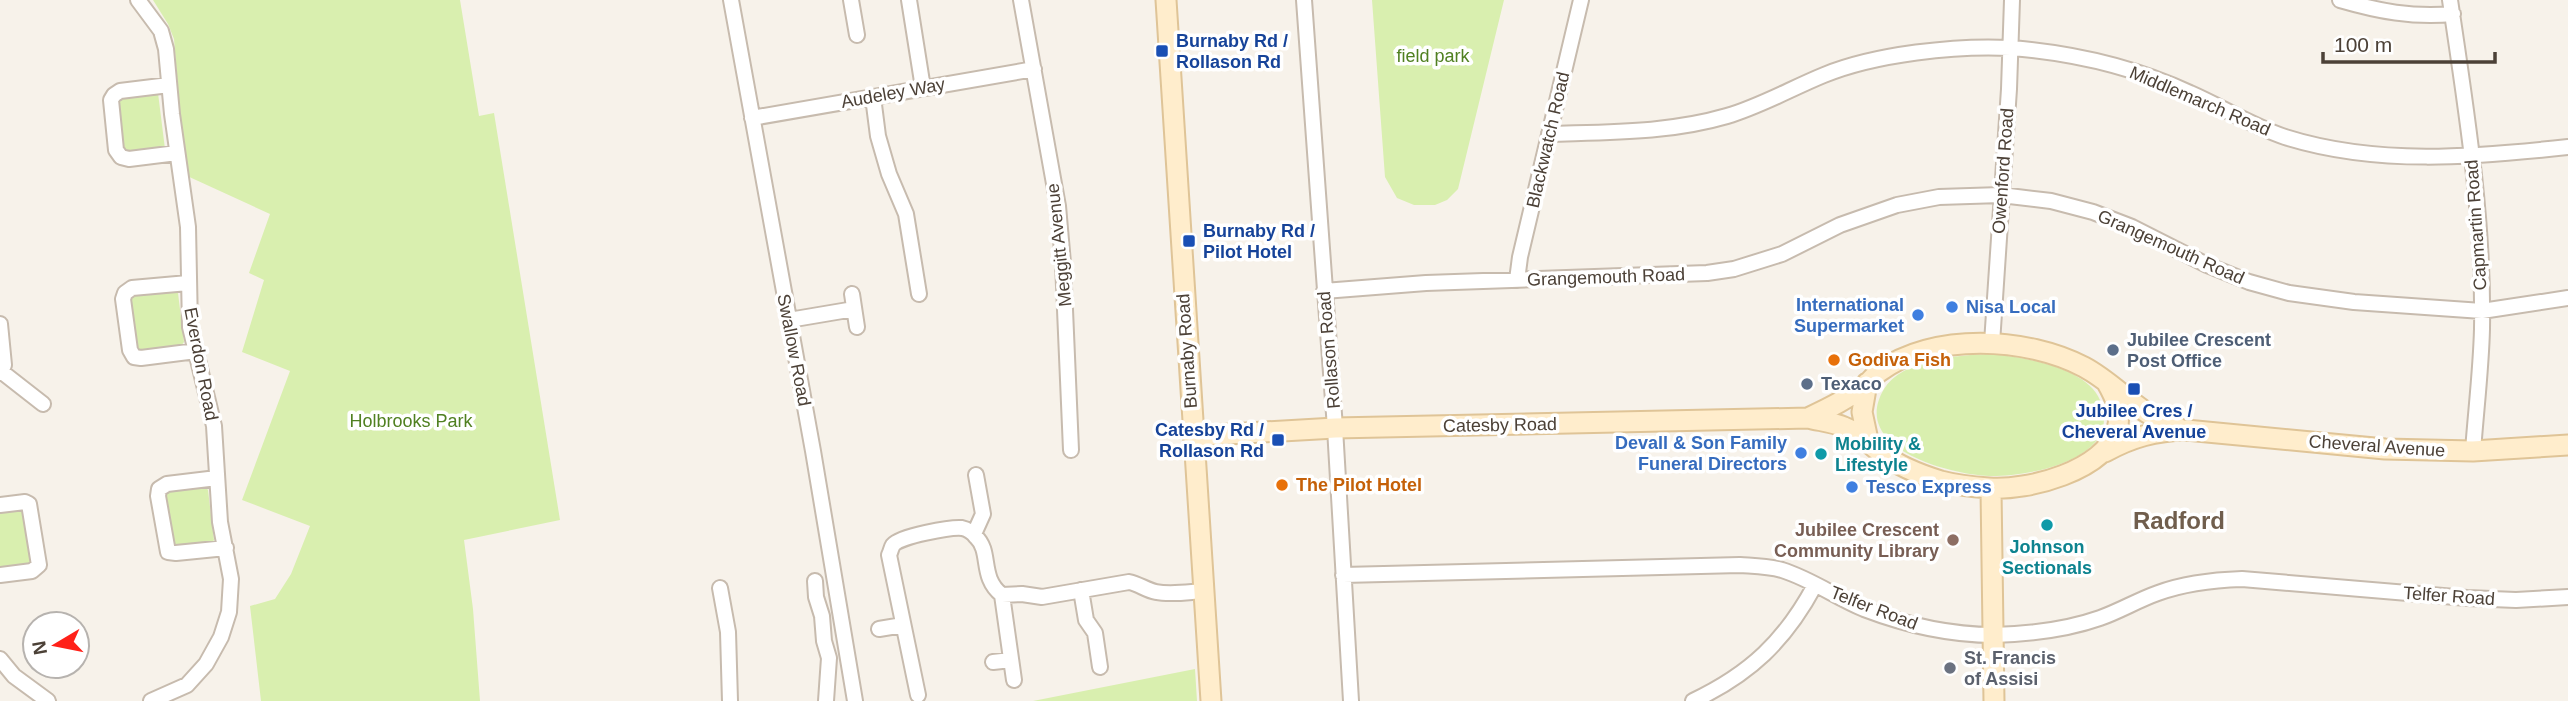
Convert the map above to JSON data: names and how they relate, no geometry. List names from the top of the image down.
{
  "streets": {
    "street": [
      "Audeley Way",
      "Middlemarch Road",
      "Blackwatch Road",
      "Owenford Road",
      "Capmartin Road",
      "Meggitt Avenue",
      "Grangemouth Road",
      "Swallow Road",
      "Rollason Road",
      "Burnaby Road",
      "Everdon Road",
      "Catesby Road",
      "Cheveral Avenue",
      "Telfer Road"
    ]
  },
  "crossings": [
    ["Audeley Way", "Meggitt Avenue"],
    ["Audeley Way", "Swallow Road"],
    ["Middlemarch Road", "Blackwatch Road"],
    ["Middlemarch Road", "Owenford Road"],
    ["Middlemarch Road", "Capmartin Road"],
    ["Blackwatch Road", "Grangemouth Road"],
    ["Owenford Road", "Grangemouth Road"],
    ["Owenford Road", "Catesby Road"],
    ["Owenford Road", "Cheveral Avenue"],
    ["Capmartin Road", "Grangemouth Road"],
    ["Capmartin Road", "Cheveral Avenue"],
    ["Grangemouth Road", "Rollason Road"],
    ["Rollason Road", "Catesby Road"],
    ["Rollason Road", "Telfer Road"],
    ["Burnaby Road", "Catesby Road"],
    ["Catesby Road", "Cheveral Avenue"]
  ],
  "districts": ["Radford"],
  "parks": ["field park", "Holbrooks Park"],
  "places": {
    "transit": [
      "Burnaby Rd / Rollason Rd",
      "Burnaby Rd / Pilot Hotel",
      "Jubilee Cres / Cheveral Avenue",
      "Catesby Rd / Rollason Rd"
    ],
    "other": [
      "Nisa Local",
      "International Supermarket",
      "Jubilee Crescent Post Office",
      "Godiva Fish",
      "Texaco",
      "Devall & Son Family Funeral Directors",
      "Mobility & Lifestyle",
      "The Pilot Hotel",
      "Tesco Express",
      "Johnson Sectionals",
      "Jubilee Crescent Community Library",
      "St. Francis of Assisi"
    ]
  },
  "scale_bar": "100 m",
  "north": "left"
}
